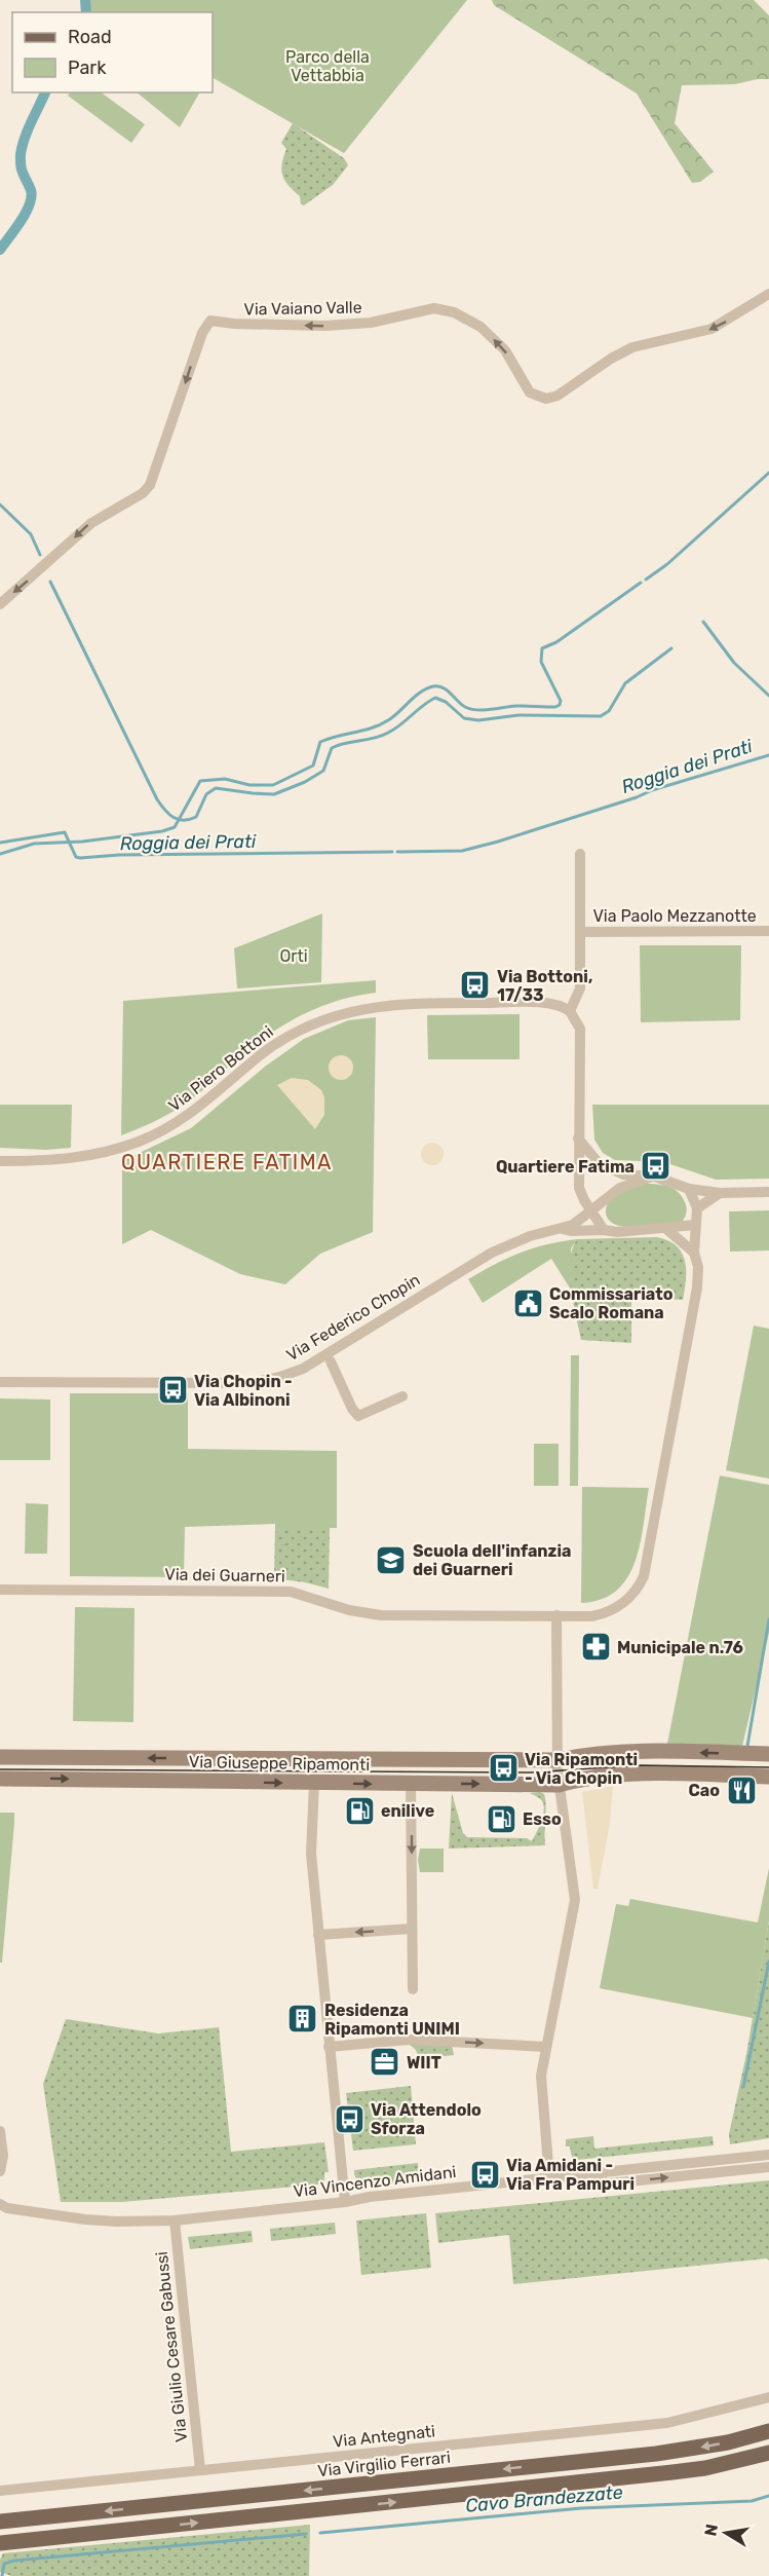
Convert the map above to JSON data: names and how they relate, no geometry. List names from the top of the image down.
{
  "streets": {
    "main road": ["Via Virgilio Ferrari"],
    "street": [
      "Via Vaiano Valle",
      "Via Paolo Mezzanotte",
      "Via Piero Bottoni",
      "Via Federico Chopin",
      "Via dei Guarneri",
      "Via Giuseppe Ripamonti",
      "Via Vincenzo Amidani",
      "Via Giulio Cesare Gabussi",
      "Via Antegnati"
    ]
  },
  "crossings": [
    ["Via Vincenzo Amidani", "Via Giulio Cesare Gabussi"],
    ["Via Giulio Cesare Gabussi", "Via Antegnati"]
  ],
  "one_way": ["Via Vaiano Valle"],
  "districts": ["QUARTIERE FATIMA"],
  "water": ["Roggia dei Prati", "Cavo Brandezzate"],
  "parks": ["Parco della Vettabbia", "Orti"],
  "places": {
    "bus stop": [
      "Via Bottoni, 17/33",
      "Quartiere Fatima",
      "Via Chopin - Via Albinoni",
      "Via Ripamonti - Via Chopin",
      "Via Attendolo Sforza",
      "Via Amidani - Via Fra Pampuri"
    ],
    "public building": ["Commissariato Scalo Romana"],
    "school or university": ["Scuola dell'infanzia dei Guarneri"],
    "pharmacy": ["Municipale n.76"],
    "restaurant": ["Cao"],
    "fuel station": ["enilive", "Esso"],
    "building": ["Residenza Ripamonti UNIMI"],
    "office": ["WIIT"]
  },
  "legend": ["Road", "Park"],
  "north": "left"
}
